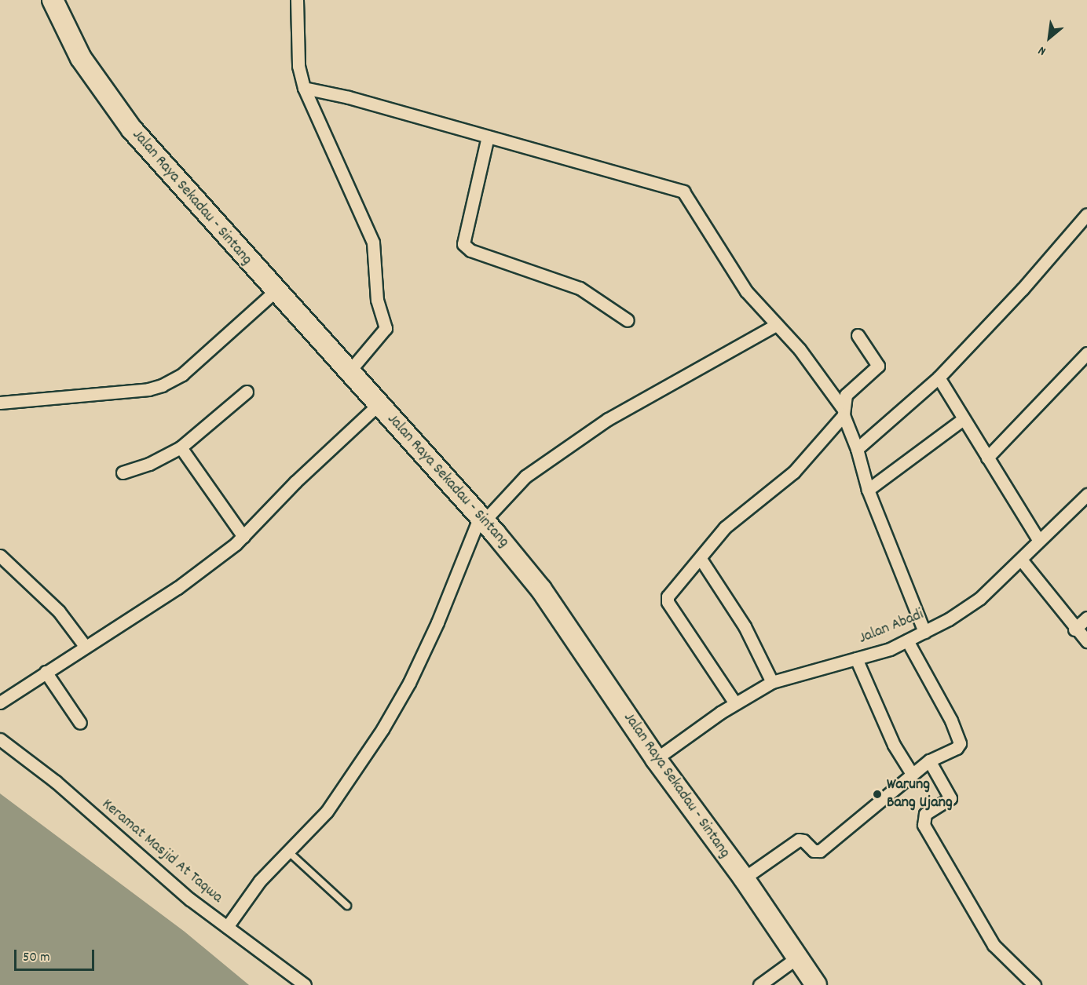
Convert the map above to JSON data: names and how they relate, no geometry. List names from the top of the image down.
{
  "streets": {
    "highway": ["Jalan Raya Sekadau - Sintang"],
    "street": ["Jalan Abadi", "Keramat Masjid At Taqwa"]
  },
  "crossings": [
    ["Jalan Raya Sekadau - Sintang", "Jalan Abadi"]
  ],
  "places": ["Warung Bang Ujang"],
  "scale_bar": "50 m",
  "north": "bottom left"
}
